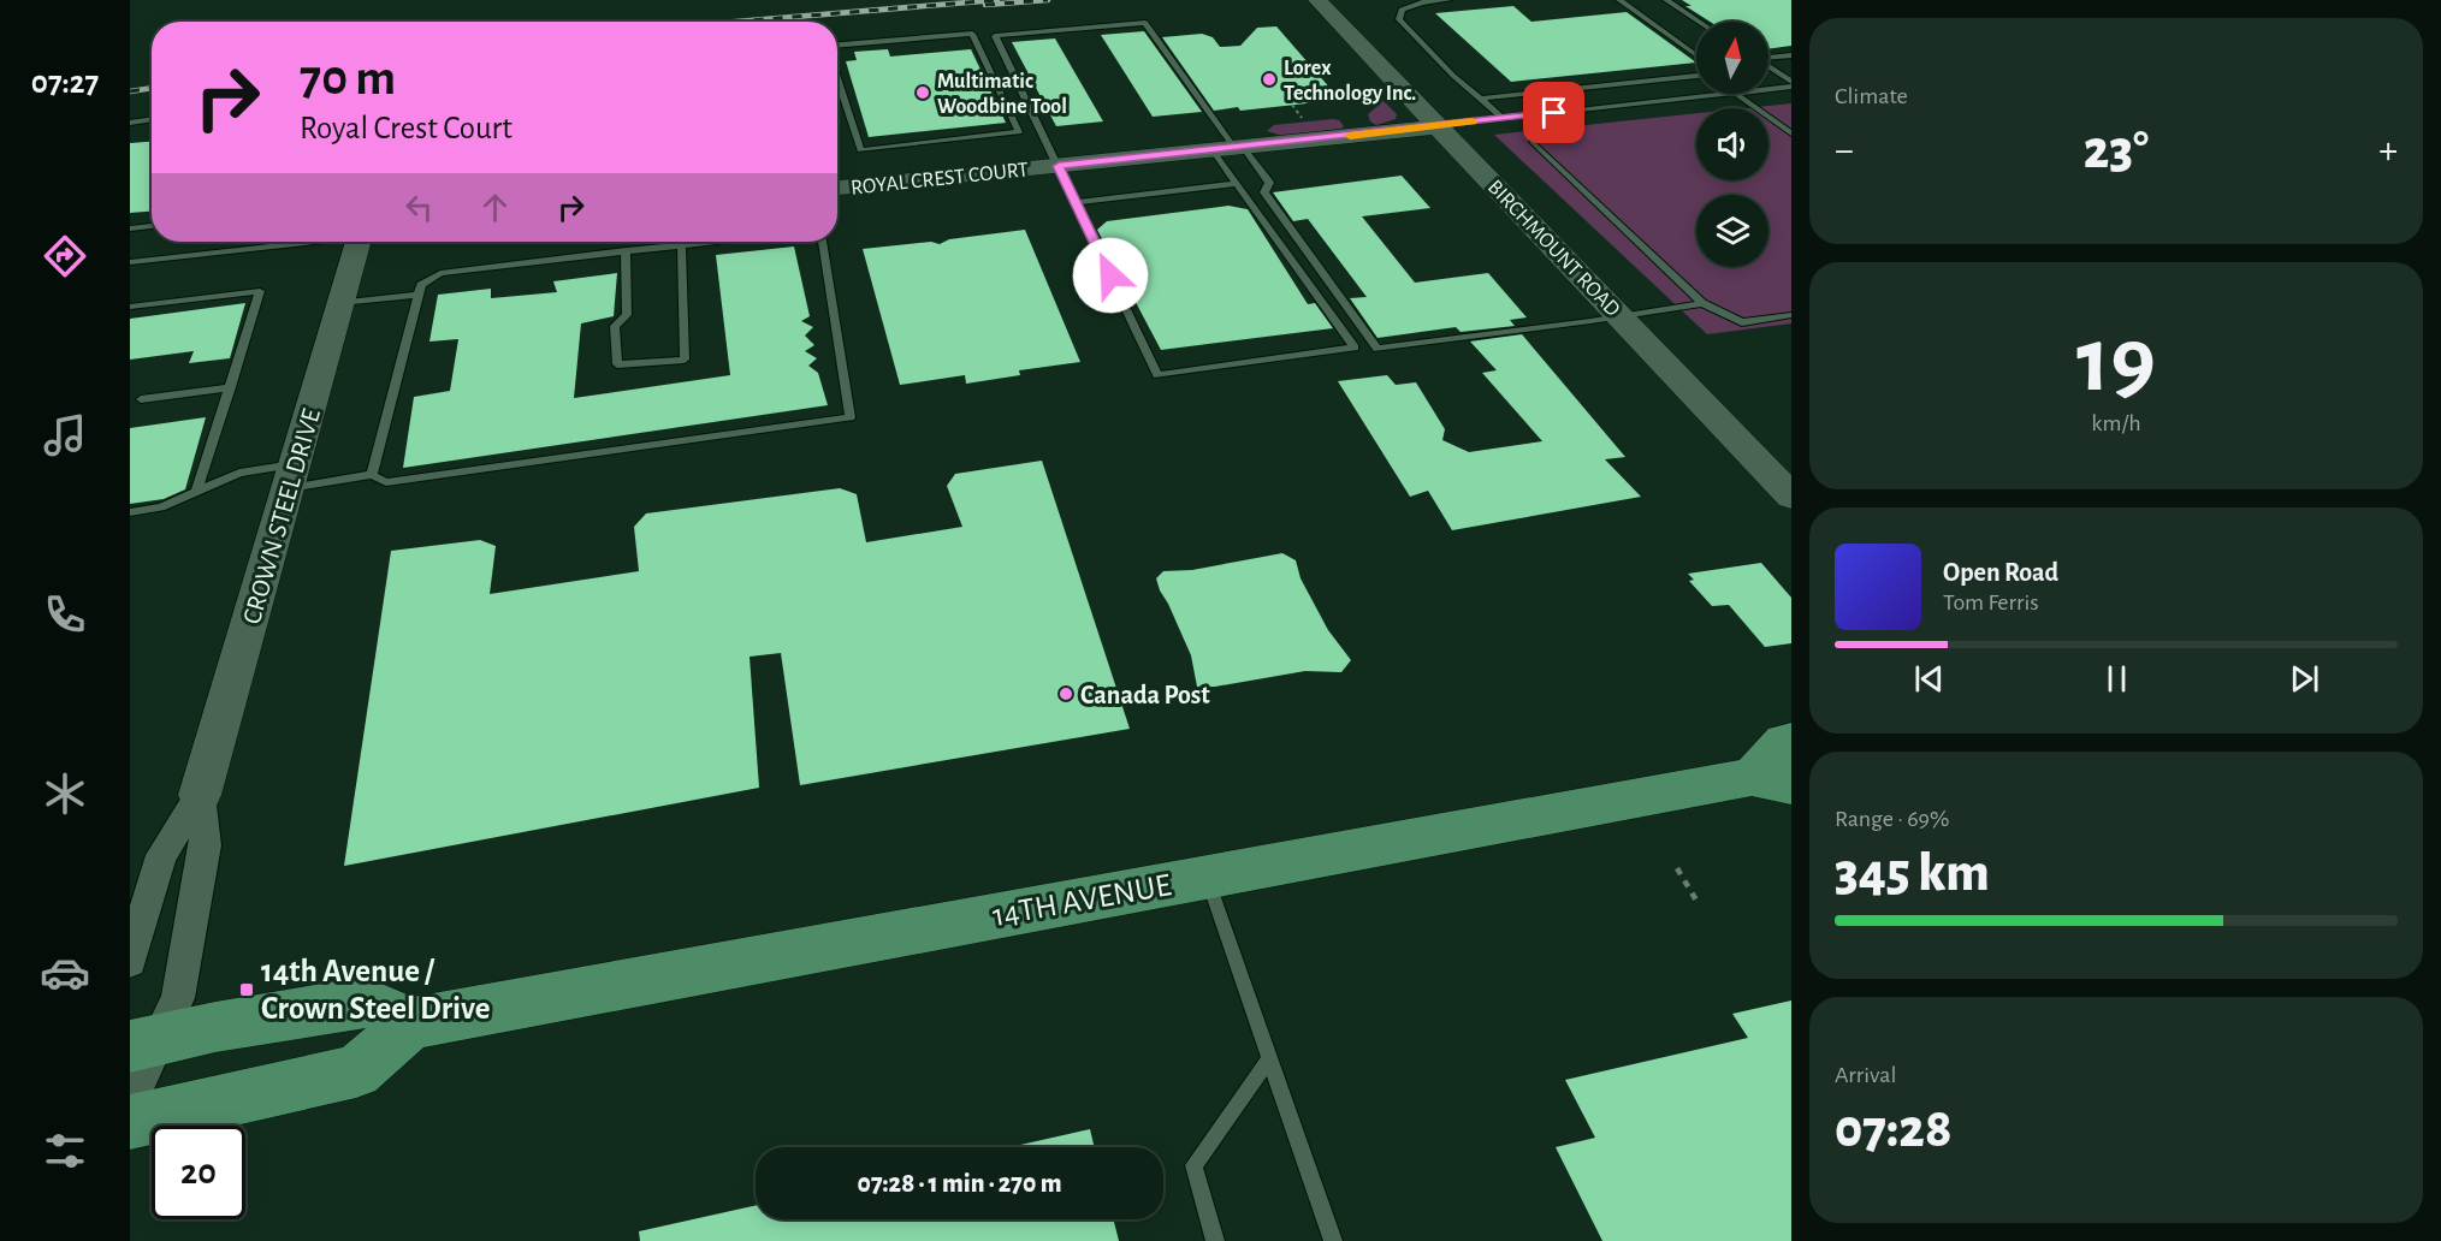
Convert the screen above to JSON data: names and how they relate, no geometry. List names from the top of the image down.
{
  "streets": {
    "main road": ["14TH AVENUE"],
    "street": ["ROYAL CREST COURT", "BIRCHMOUNT ROAD", "CROWN STEEL DRIVE"]
  },
  "crossings": [
    ["ROYAL CREST COURT", "BIRCHMOUNT ROAD"]
  ],
  "places": {
    "other": ["Lorex Technology Inc.", "Multimatic Woodbine Tool", "Canada Post"],
    "transit": ["14th Avenue / Crown Steel Drive"]
  },
  "north": "top",
  "page": {
    "tabs": "07:27",
    "tile": [
      "Climate",
      ["19", "km/h"],
      ["Range · 69%", "345 km"],
      ["Arrival", "07:28"]
    ],
    "turn": ["70 m", "Royal Crest Court"],
    "heat": ["−", "23°", "+"],
    "song": ["Open Road", "Tom Ferris"],
    "limit": "20",
    "trip": "07:28 · 1 min · 270 m"
  }
}
